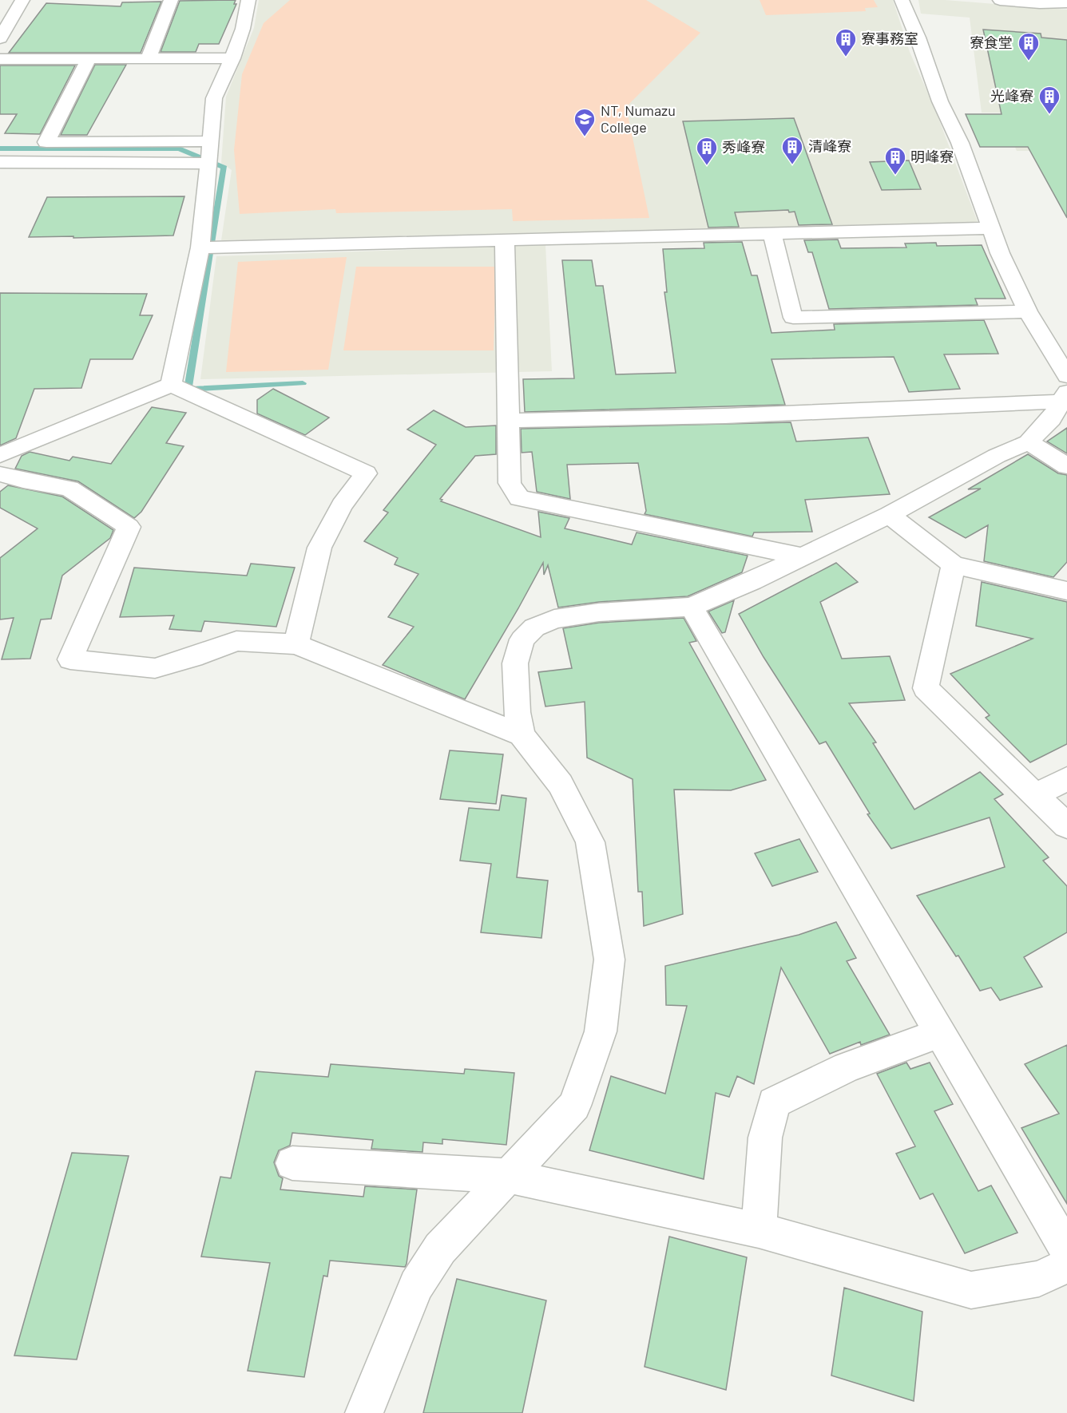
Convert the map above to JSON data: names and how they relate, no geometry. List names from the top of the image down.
{
  "places": {
    "building": [
      "寮事務室",
      "寮食堂",
      "光峰寮",
      "清峰寮",
      "秀峰寮",
      "明峰寮"
    ],
    "school or university": ["NT, Numazu College"]
  }
}
